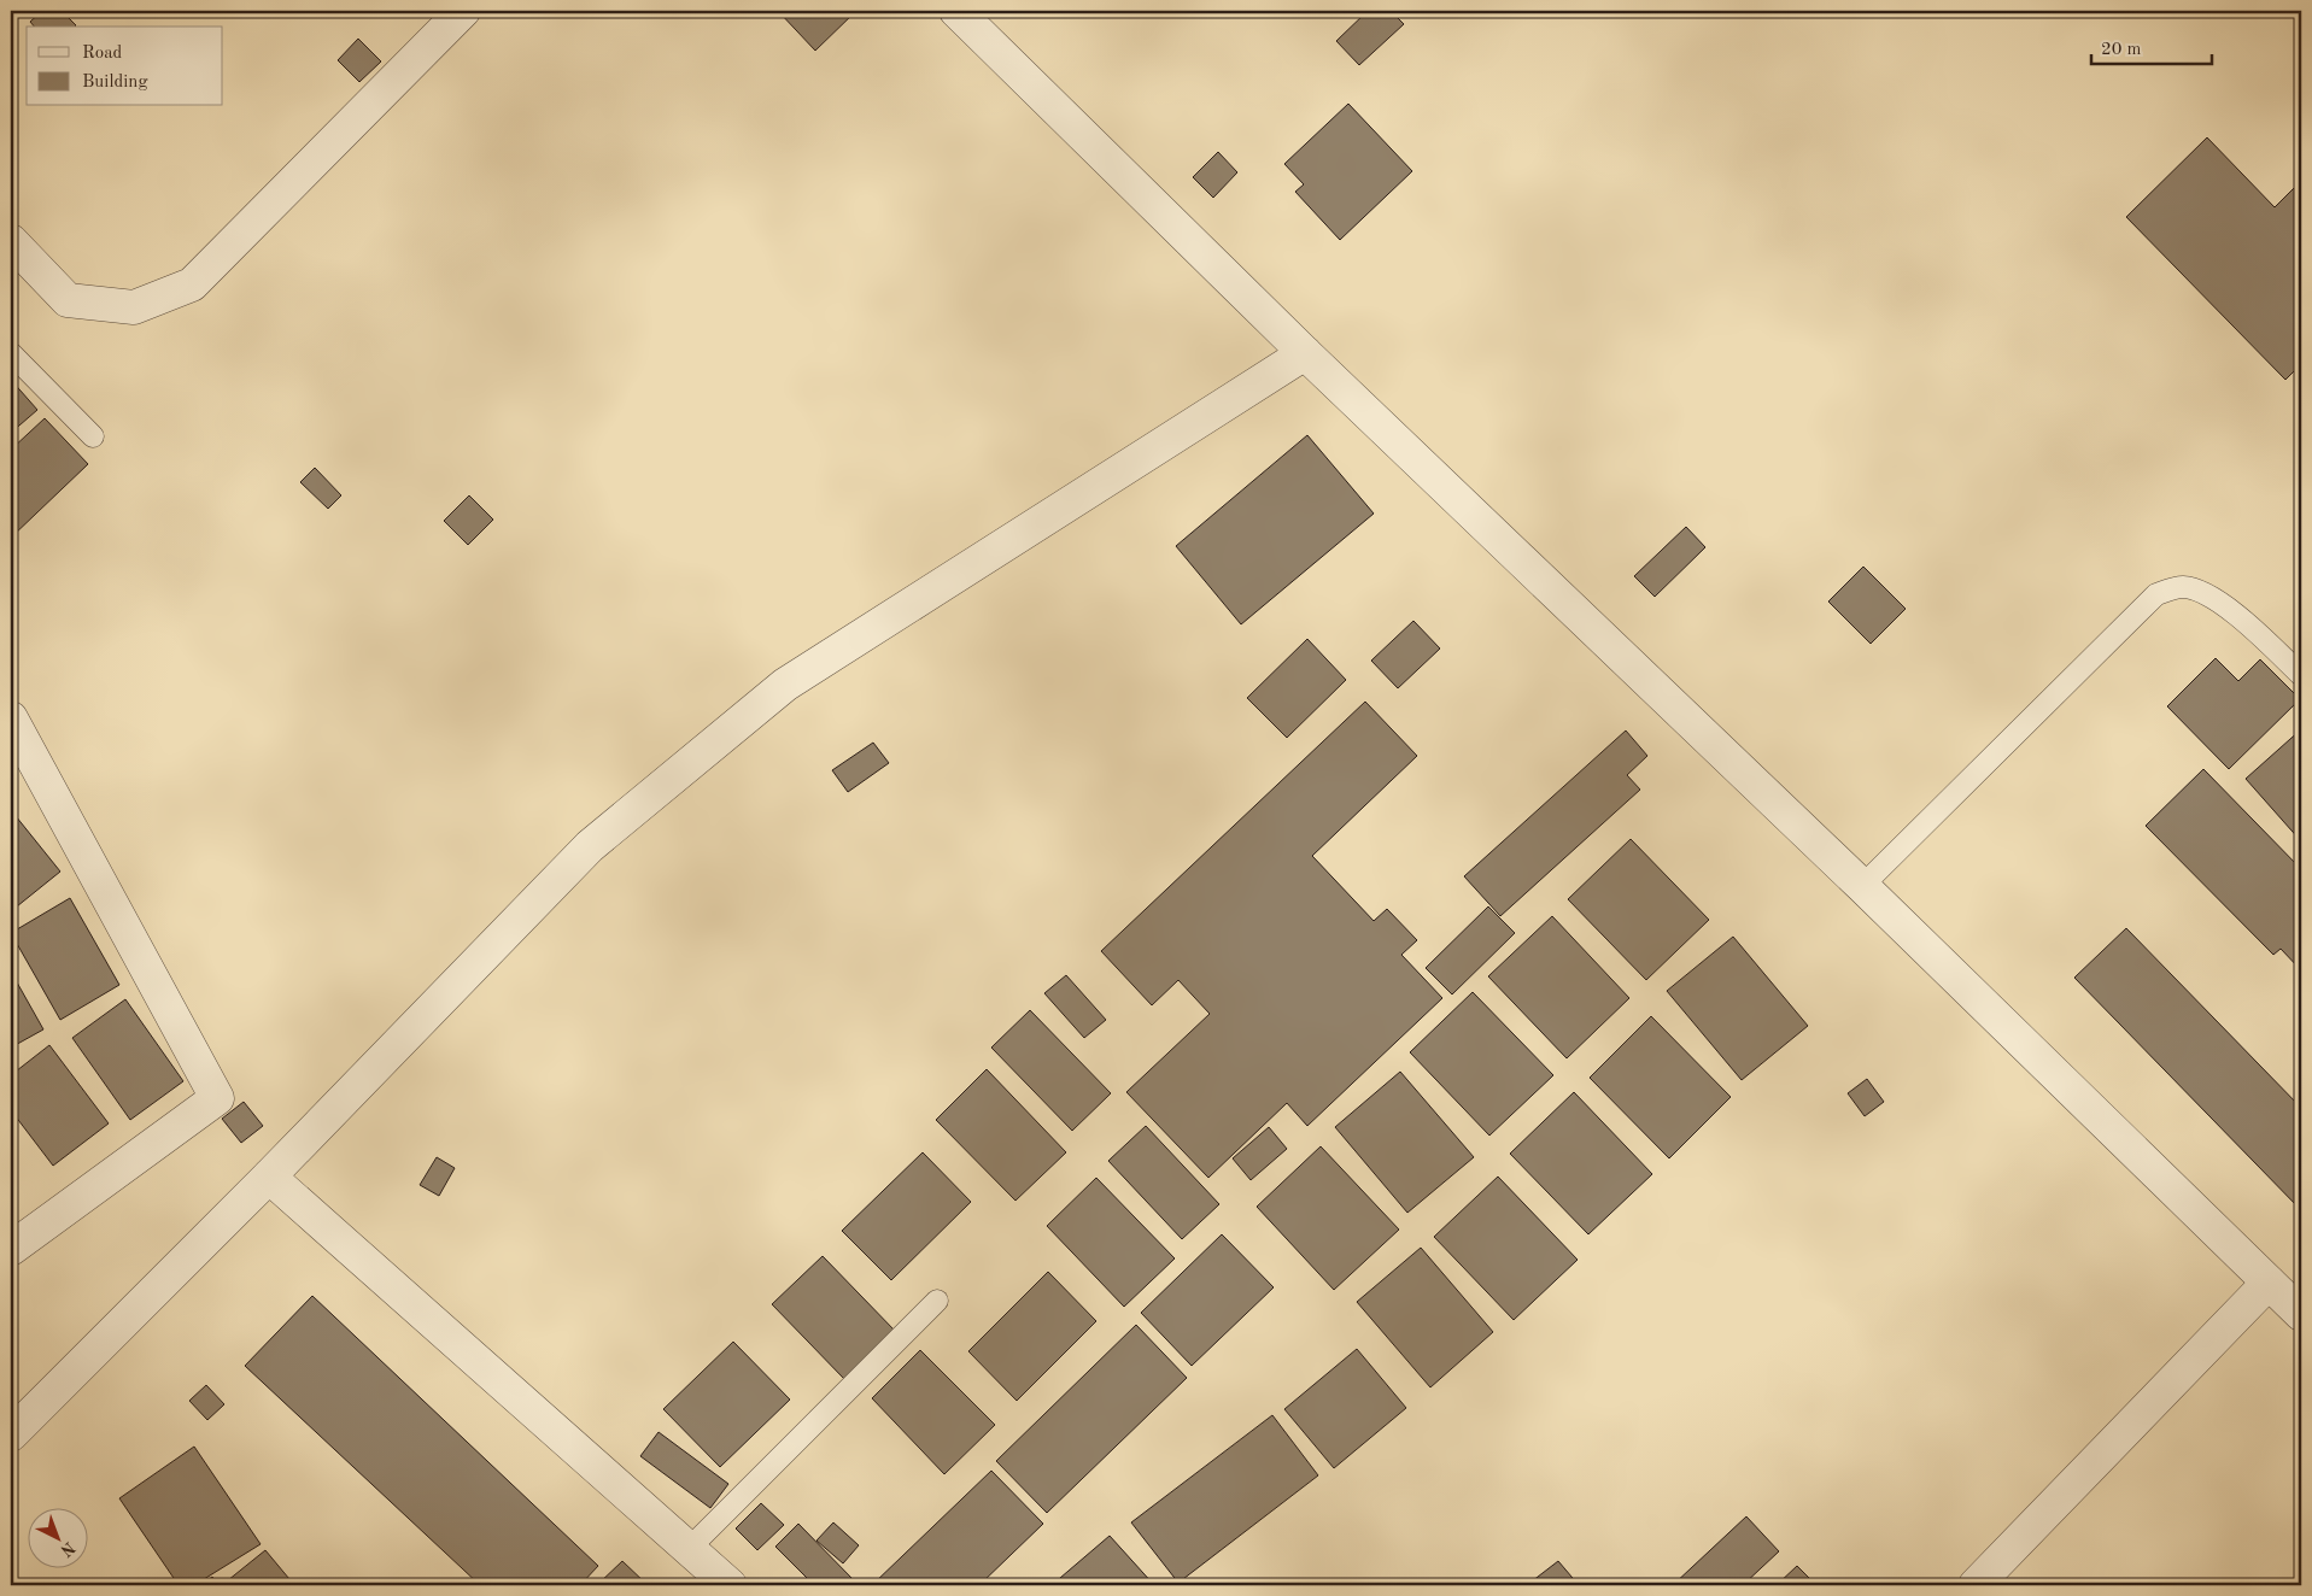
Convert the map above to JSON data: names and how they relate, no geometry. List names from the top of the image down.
{
  "legend": ["Road", "Building"],
  "scale_bar": "20 m",
  "north": "bottom right"
}
